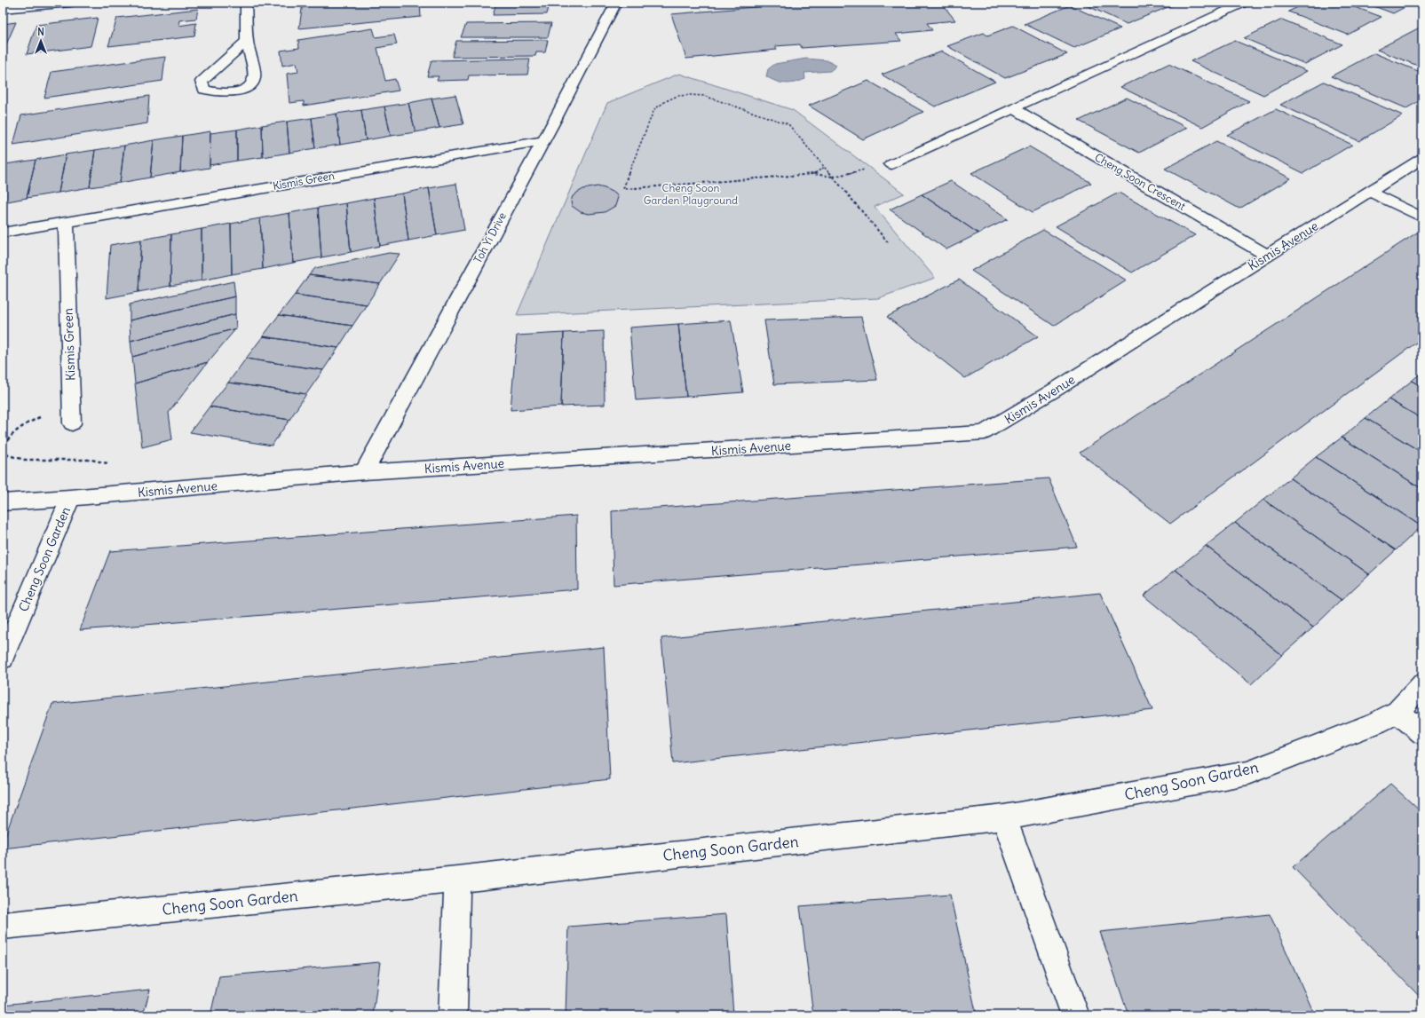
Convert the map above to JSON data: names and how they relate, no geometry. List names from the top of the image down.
{
  "streets": {
    "street": [
      "Kismis Green",
      "Cheng Soon Crescent",
      "Toh Yi Drive",
      "Kismis Avenue",
      "Cheng Soon Garden"
    ]
  },
  "crossings": [
    ["Kismis Green", "Toh Yi Drive"],
    ["Cheng Soon Crescent", "Kismis Avenue"],
    ["Toh Yi Drive", "Kismis Avenue"],
    ["Kismis Avenue", "Cheng Soon Garden"]
  ],
  "parks": ["Cheng Soon Garden Playground"],
  "north": "top"
}
